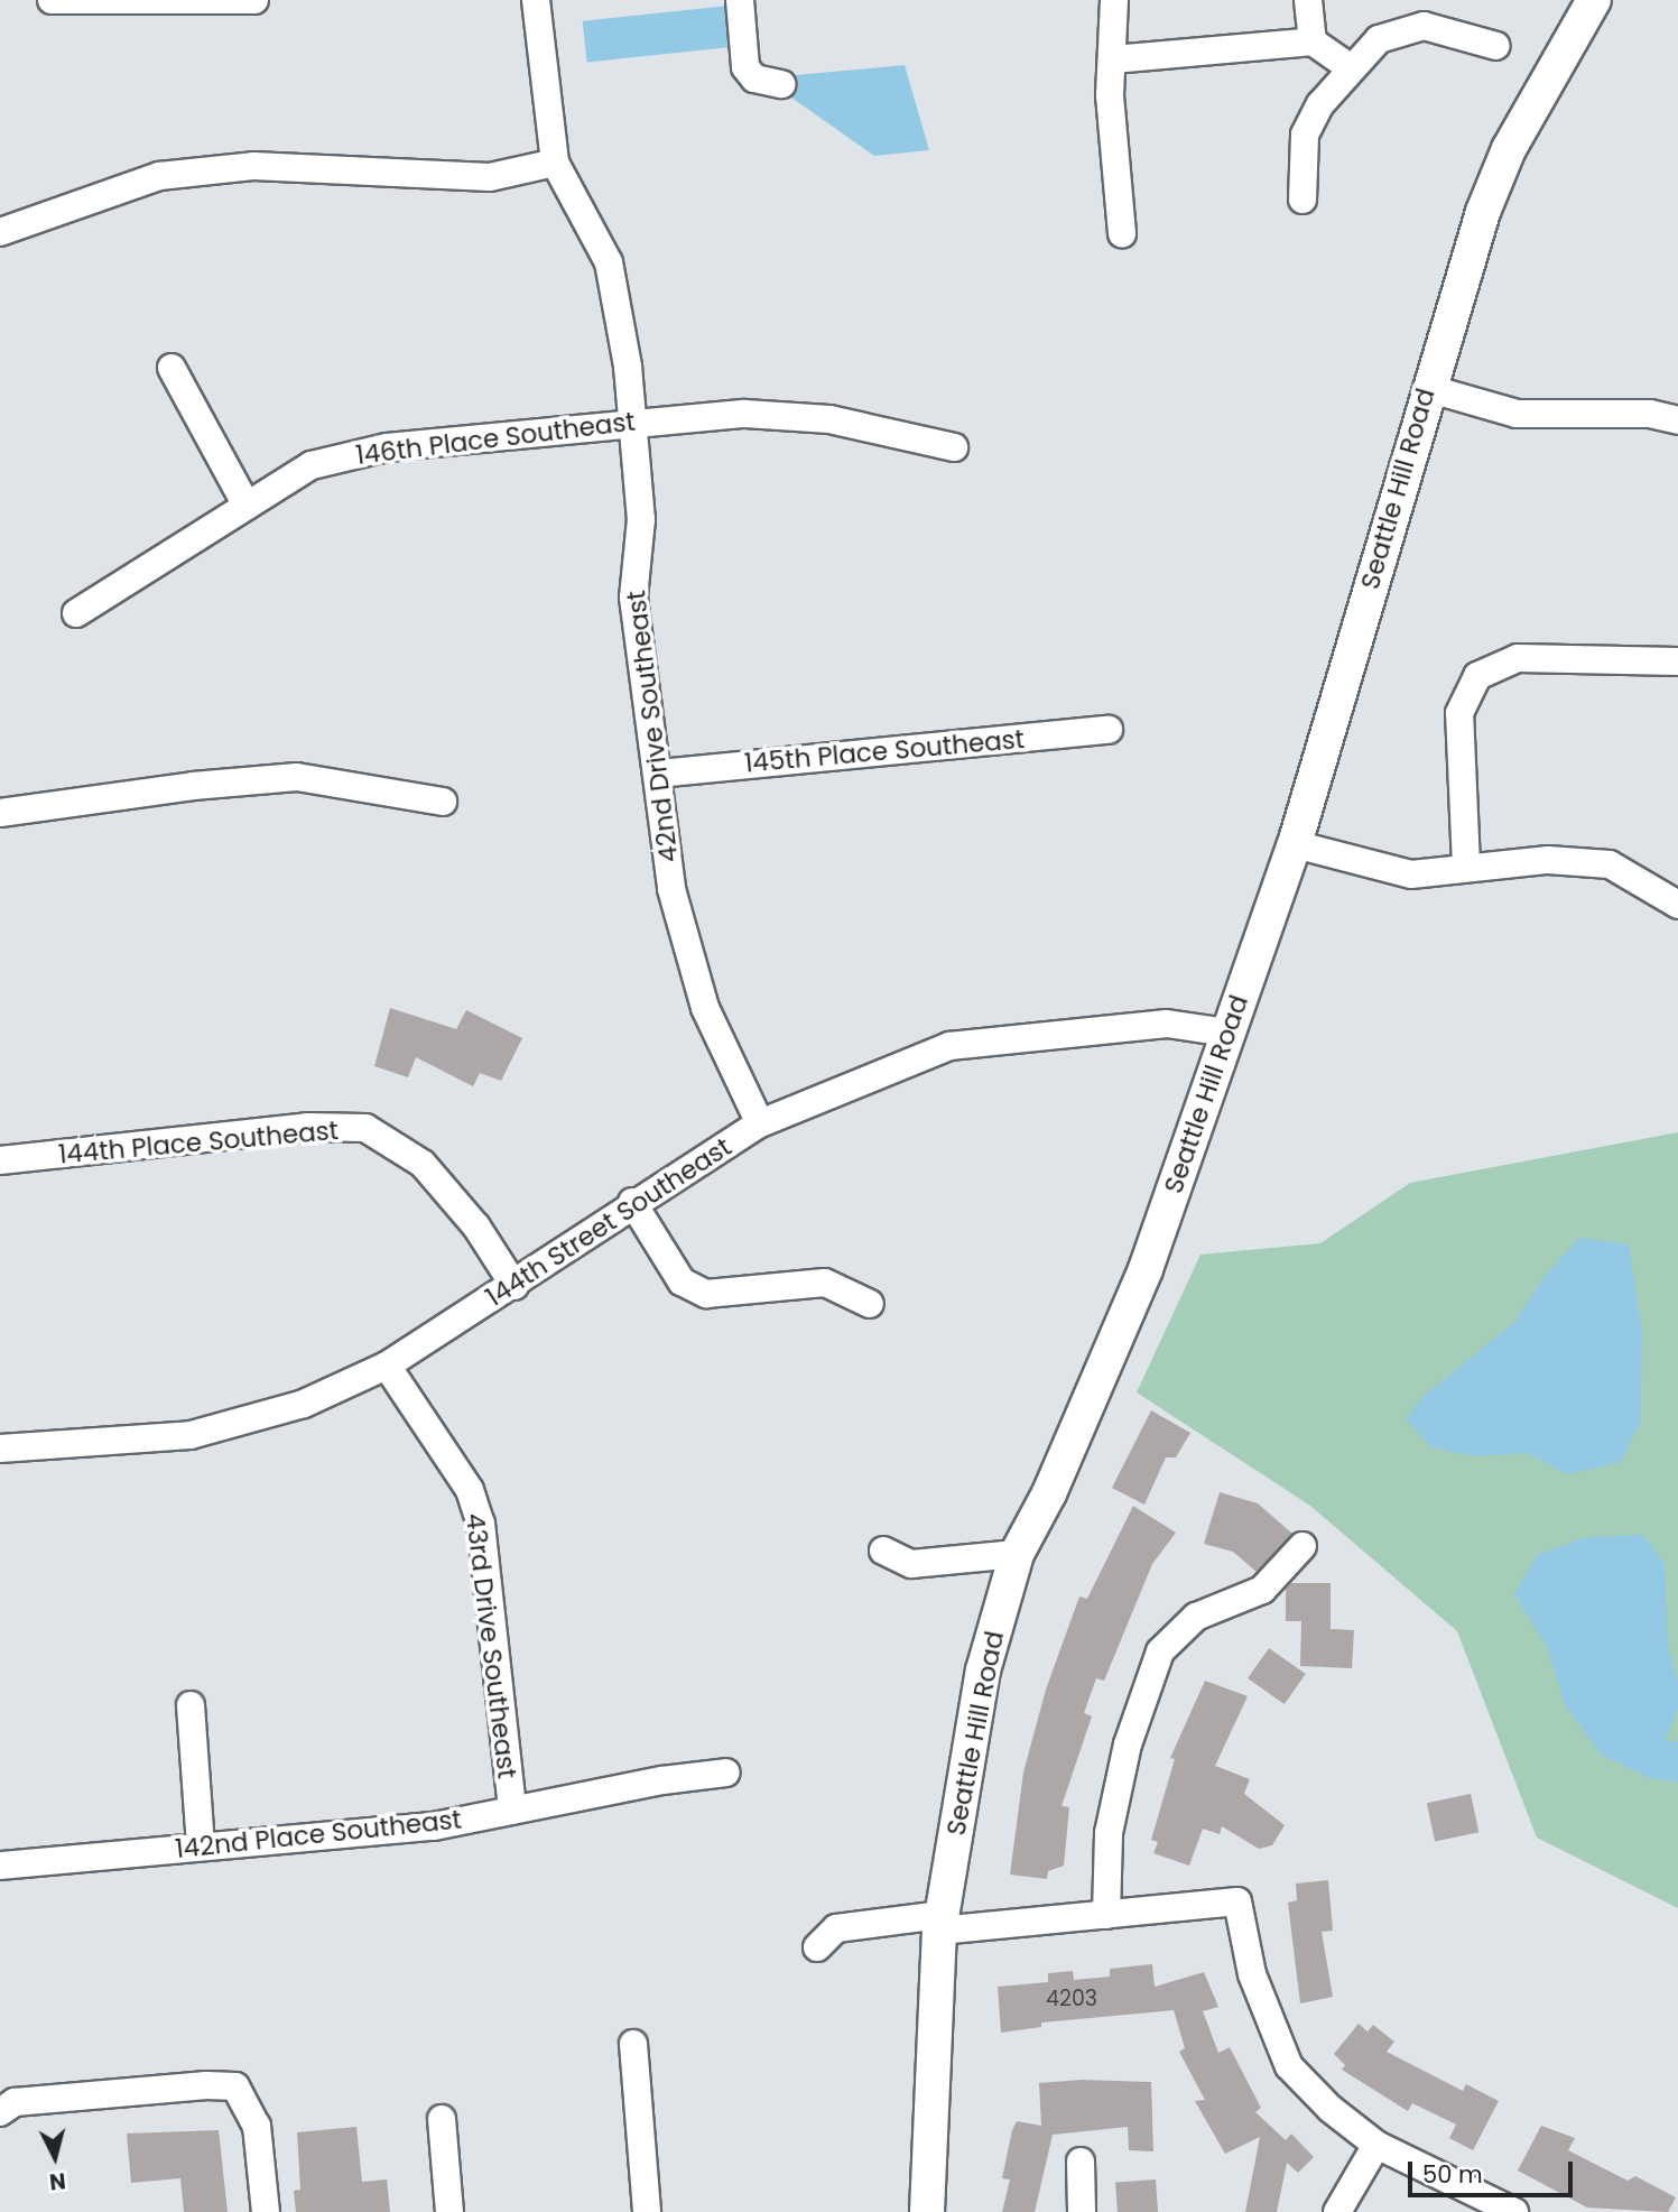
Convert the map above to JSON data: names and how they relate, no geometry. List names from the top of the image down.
{
  "streets": {
    "main road": ["Seattle Hill Road"],
    "street": [
      "146th Place Southeast",
      "42nd Drive Southeast",
      "145th Place Southeast",
      "144th Place Southeast",
      "144th Street Southeast",
      "43rd Drive Southeast",
      "142nd Place Southeast"
    ]
  },
  "crossings": [
    ["146th Place Southeast", "42nd Drive Southeast"],
    ["Seattle Hill Road", "144th Street Southeast"],
    ["42nd Drive Southeast", "145th Place Southeast"],
    ["42nd Drive Southeast", "144th Street Southeast"],
    ["144th Place Southeast", "144th Street Southeast"],
    ["144th Street Southeast", "43rd Drive Southeast"],
    ["43rd Drive Southeast", "142nd Place Southeast"]
  ],
  "house_numbers": ["4203"],
  "scale_bar": "50 m",
  "north": "bottom"
}
